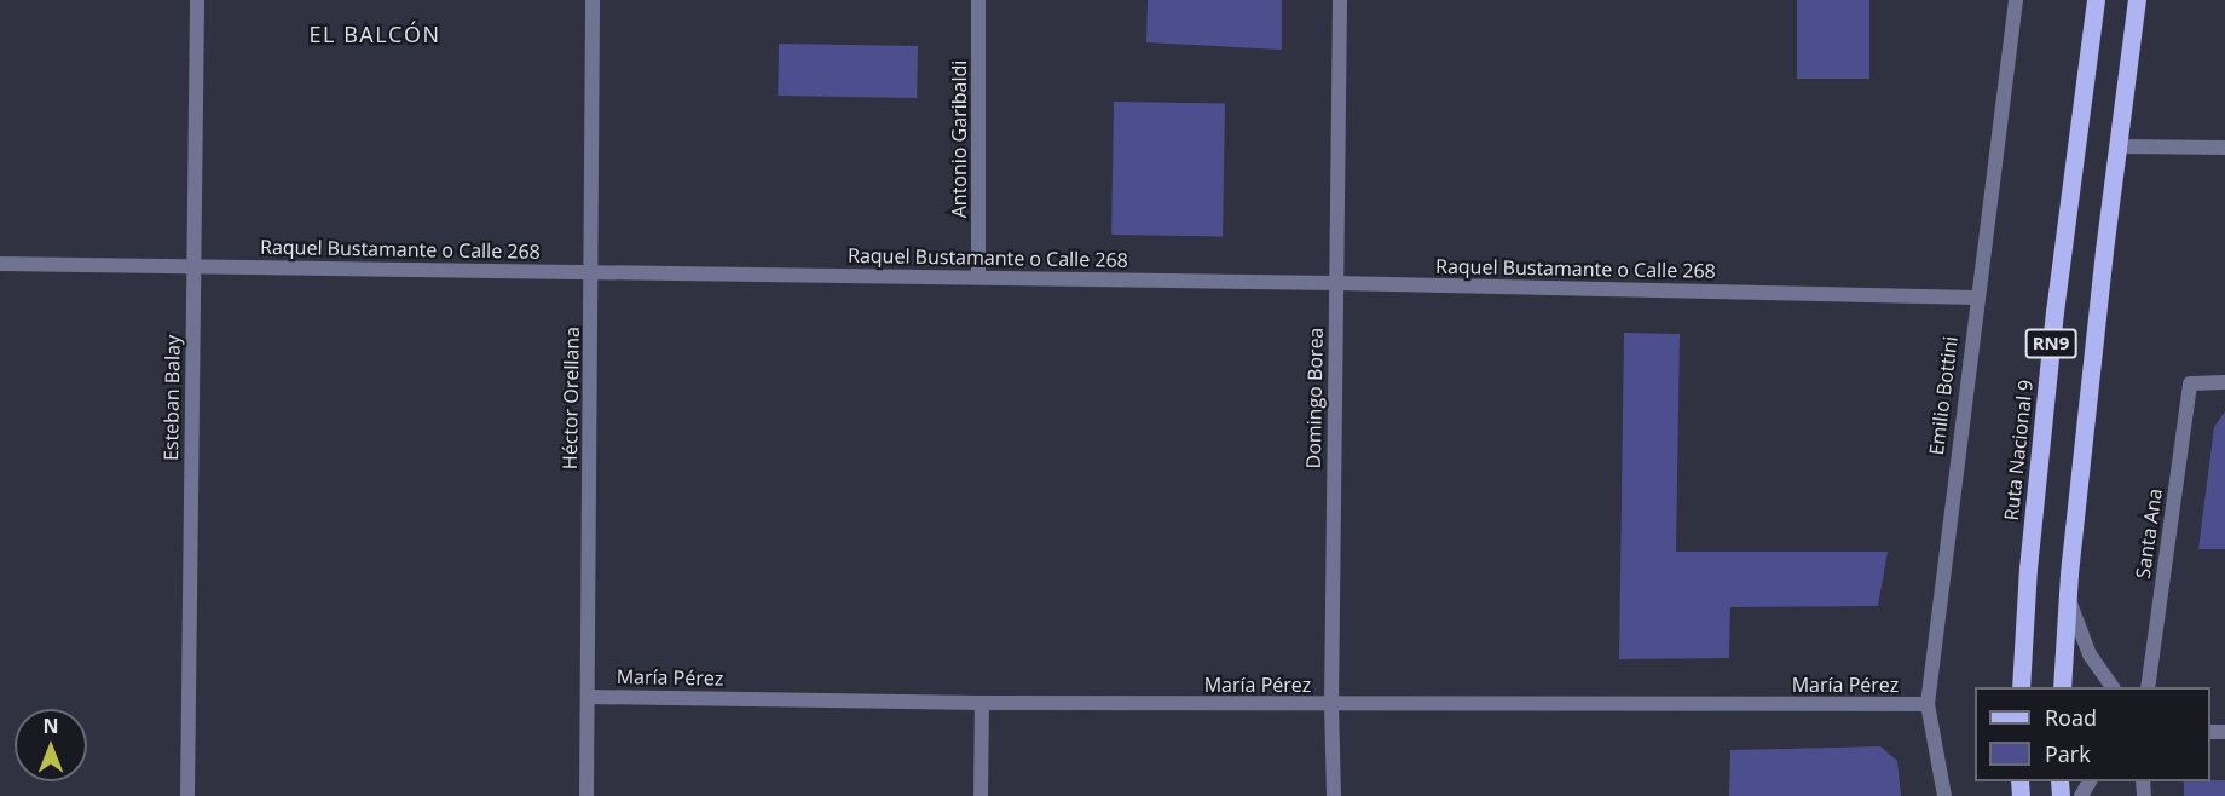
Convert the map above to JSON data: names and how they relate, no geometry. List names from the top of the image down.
{
  "streets": {
    "main road": ["RN9", "Ruta Nacional 9"],
    "street": [
      "Antonio Garibaldi",
      "Raquel Bustamante o Calle 268",
      "Emilio Bottini",
      "Esteban Balay",
      "Héctor Orellana",
      "Domingo Borea",
      "Santa Ana",
      "María Pérez"
    ]
  },
  "crossings": [
    ["Antonio Garibaldi", "Raquel Bustamante o Calle 268"],
    ["Raquel Bustamante o Calle 268", "Emilio Bottini"],
    ["Raquel Bustamante o Calle 268", "Esteban Balay"],
    ["Raquel Bustamante o Calle 268", "Héctor Orellana"],
    ["Raquel Bustamante o Calle 268", "Domingo Borea"],
    ["Emilio Bottini", "María Pérez"],
    ["Héctor Orellana", "María Pérez"],
    ["Domingo Borea", "María Pérez"]
  ],
  "districts": ["EL BALCÓN"],
  "legend": ["Road", "Park"],
  "north": "top"
}
